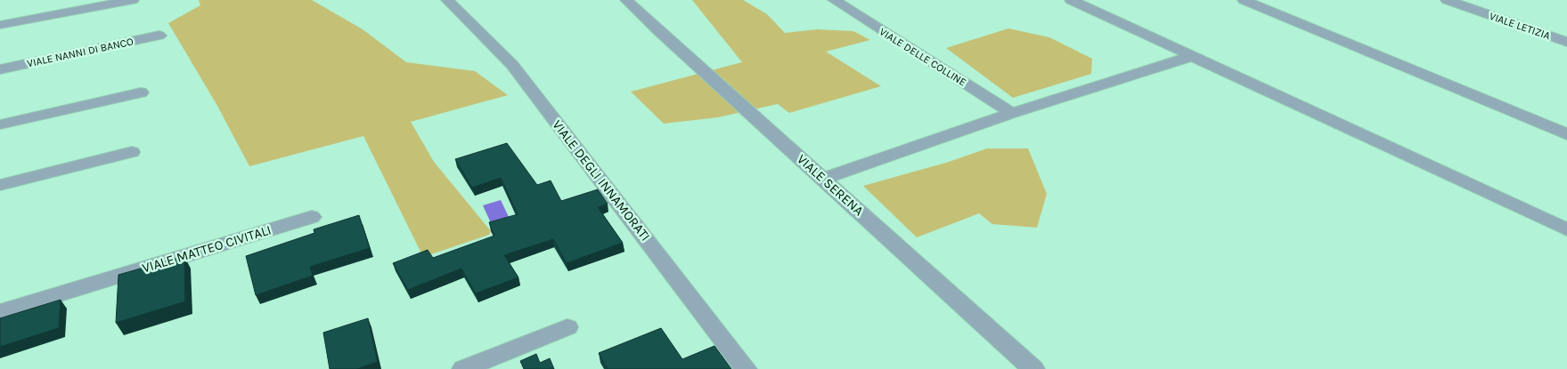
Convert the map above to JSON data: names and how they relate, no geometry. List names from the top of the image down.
{
  "streets": {
    "street": [
      "VIALE LETIZIA",
      "VIALE NANNI DI BANCO",
      "VIALE DELLE COLLINE",
      "VIALE DEGLI INNAMORATI",
      "VIALE SERENA",
      "VIALE MATTEO CIVITALI"
    ]
  }
}
